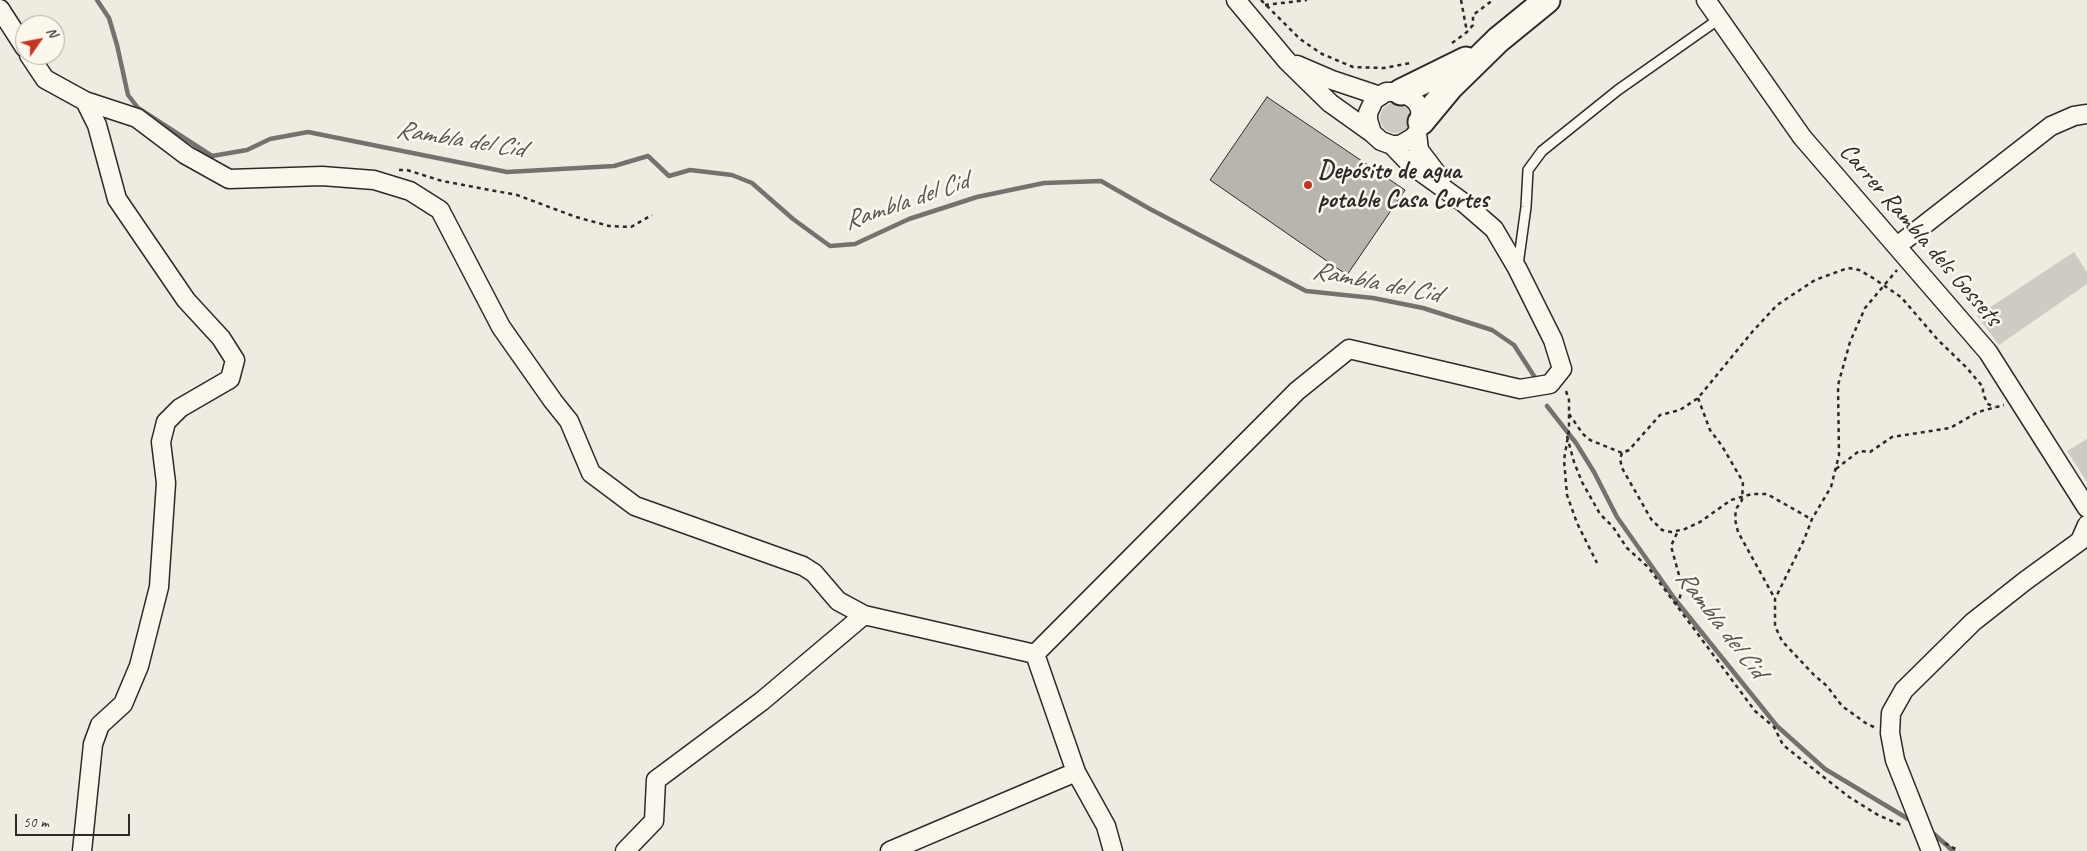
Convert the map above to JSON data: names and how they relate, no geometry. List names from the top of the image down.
{
  "streets": {
    "street": ["Carrer Rambla dels Gossets"]
  },
  "water": ["Rambla del Cid"],
  "places": ["Depósito de agua potable Casa Cortes"],
  "scale_bar": "50 m",
  "north": "top right"
}
